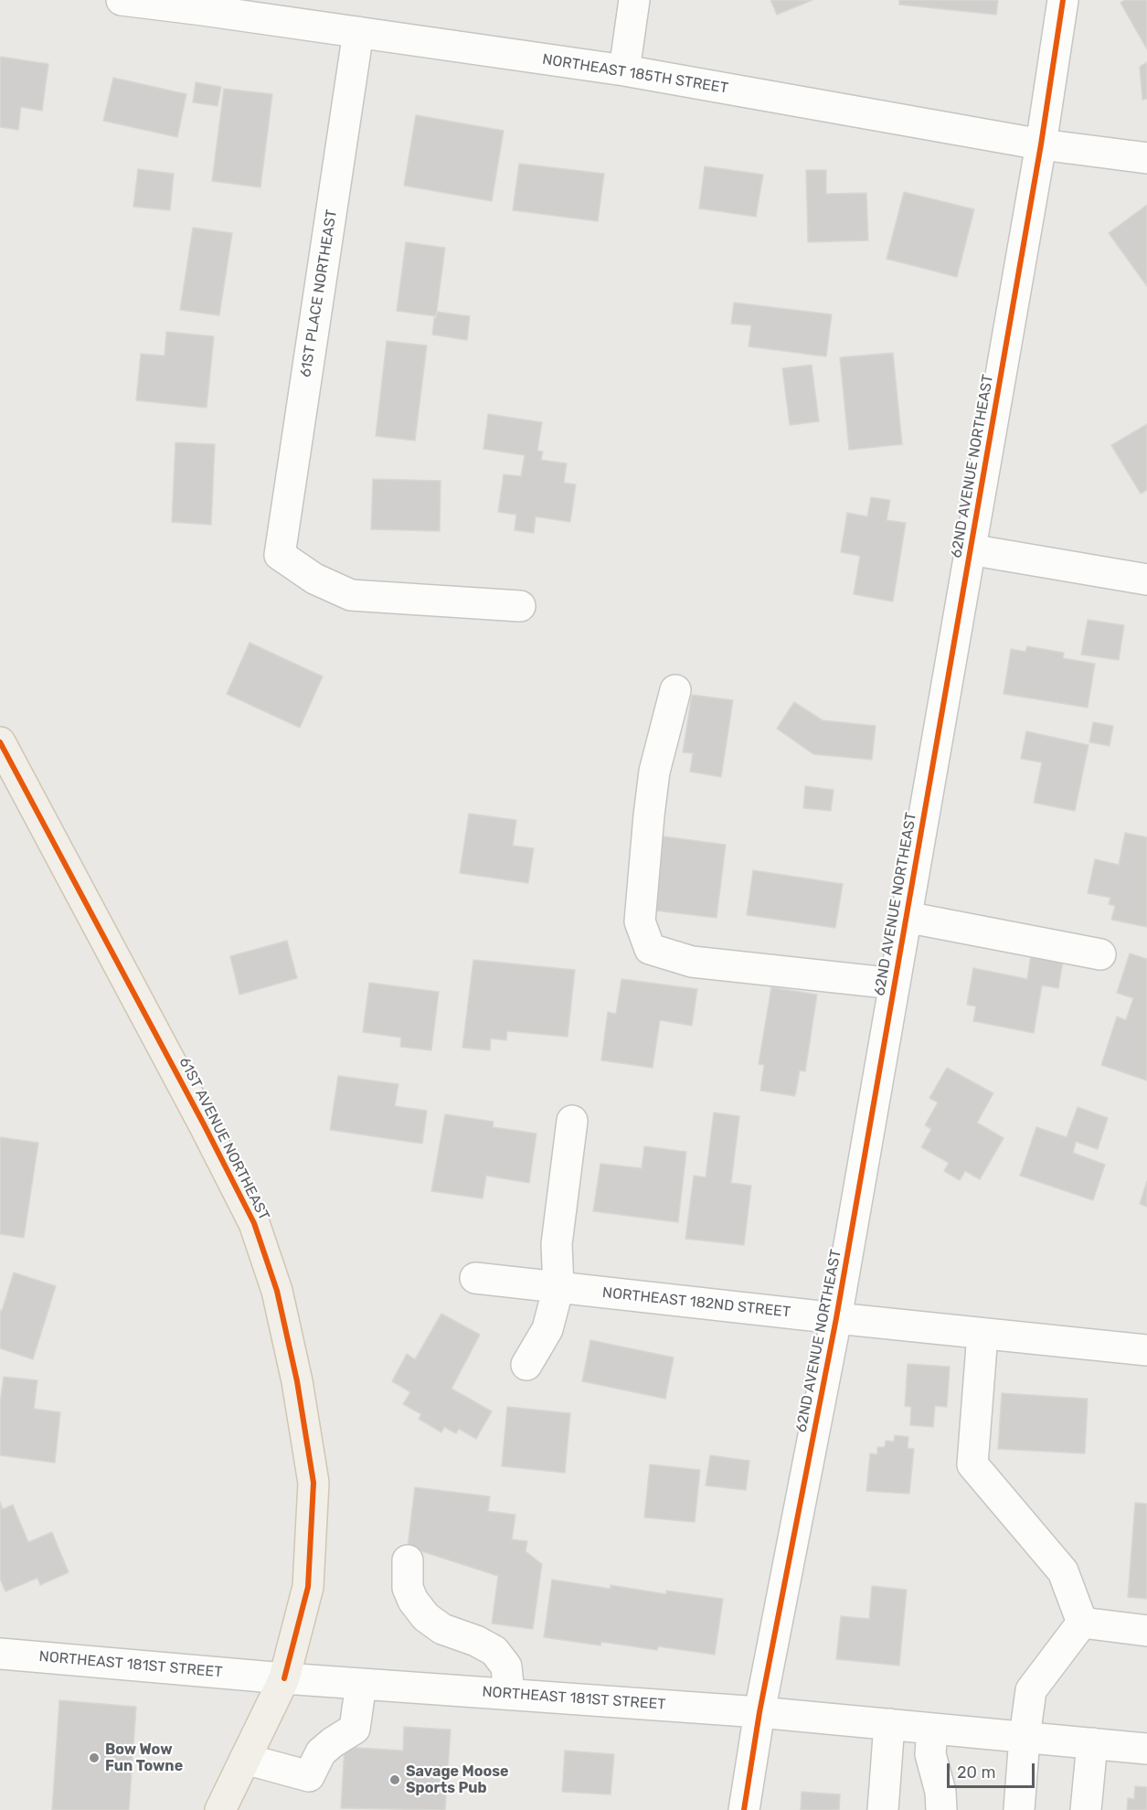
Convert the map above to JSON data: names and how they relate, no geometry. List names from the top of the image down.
{
  "streets": {
    "main road": ["61ST AVENUE NORTHEAST"],
    "street": [
      "NORTHEAST 185TH STREET",
      "61ST PLACE NORTHEAST",
      "62ND AVENUE NORTHEAST",
      "NORTHEAST 182ND STREET",
      "NORTHEAST 181ST STREET"
    ]
  },
  "crossings": [
    ["NORTHEAST 185TH STREET", "61ST PLACE NORTHEAST"],
    ["NORTHEAST 185TH STREET", "62ND AVENUE NORTHEAST"],
    ["62ND AVENUE NORTHEAST", "NORTHEAST 182ND STREET"],
    ["62ND AVENUE NORTHEAST", "NORTHEAST 181ST STREET"],
    ["61ST AVENUE NORTHEAST", "NORTHEAST 181ST STREET"]
  ],
  "places": ["Bow Wow Fun Towne", "Savage Moose Sports Pub"],
  "scale_bar": "20 m"
}
